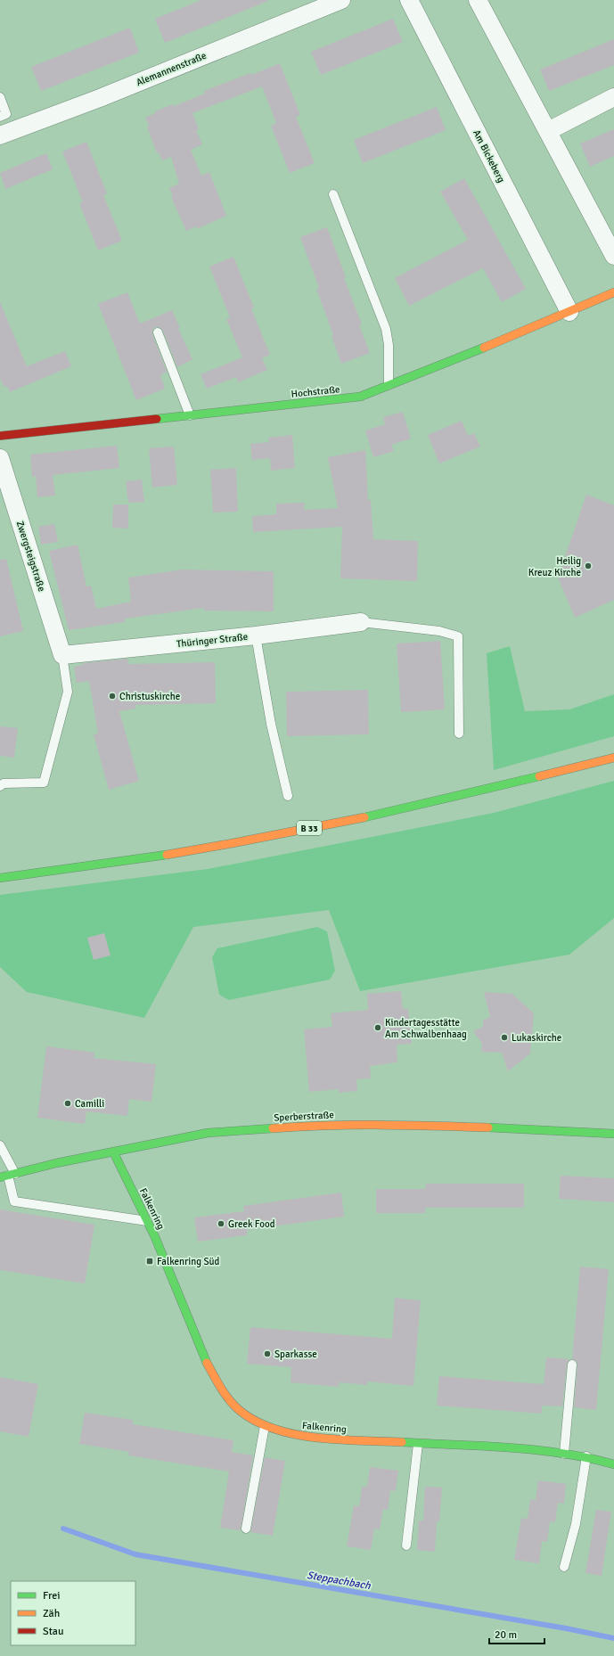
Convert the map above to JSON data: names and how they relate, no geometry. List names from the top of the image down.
{
  "streets": {
    "street": [
      "Alemannenstraße",
      "Am Bickeberg",
      "Hochstraße",
      "Zwergsteigstraße",
      "Thüringer Straße",
      "B 33",
      "Sperberstraße",
      "Falkenring"
    ]
  },
  "crossings": [
    ["Am Bickeberg", "Hochstraße"],
    ["Zwergsteigstraße", "Thüringer Straße"],
    ["Sperberstraße", "Falkenring"]
  ],
  "water": ["Steppachbach"],
  "places": {
    "other": [
      "Heilig Kreuz Kirche",
      "Christuskirche",
      "Kindertagesstätte Am Schwalbenhaag",
      "Lukaskirche",
      "Camilli",
      "Greek Food",
      "Sparkasse"
    ],
    "transit": ["Falkenring Süd"]
  },
  "legend": ["Frei", "Zäh", "Stau"],
  "scale_bar": "20 m"
}
